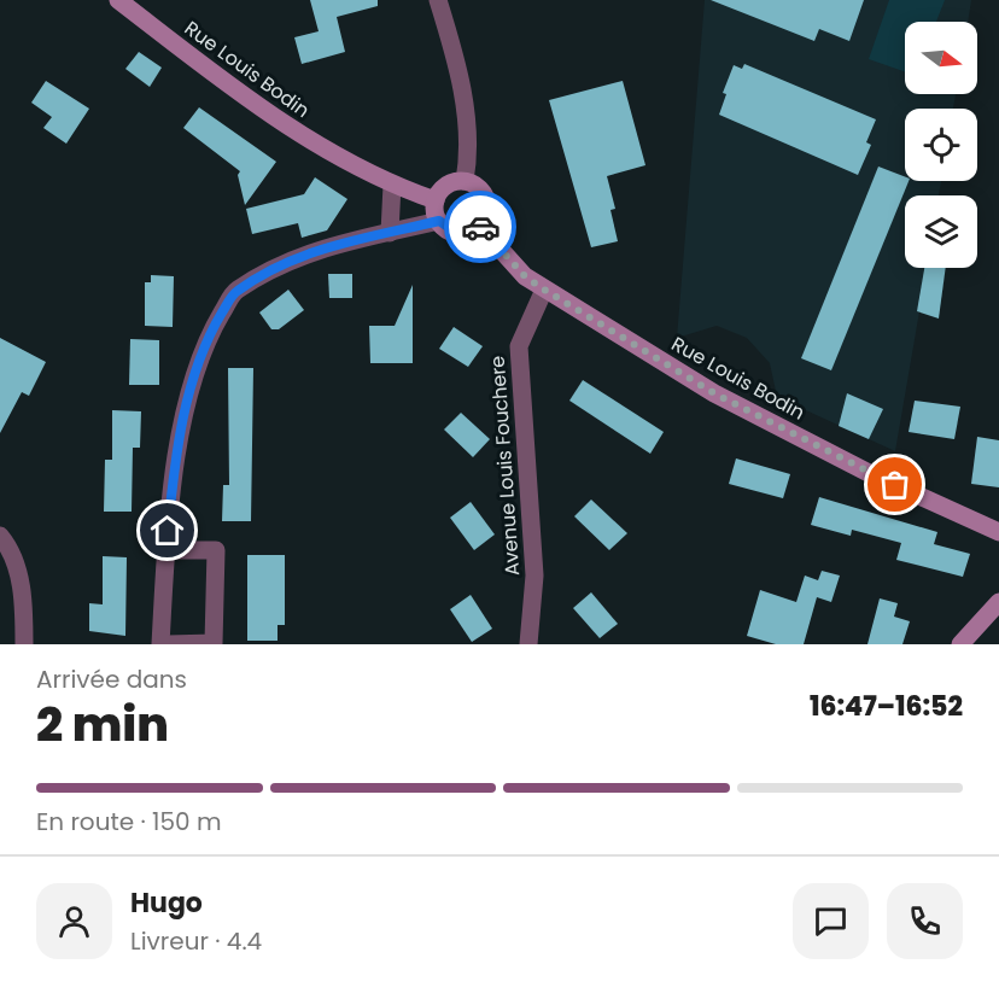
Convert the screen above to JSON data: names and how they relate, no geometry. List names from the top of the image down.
{
  "streets": {
    "street": ["Rue Louis Bodin", "Avenue Louis Fouchere"]
  },
  "crossings": [
    ["Rue Louis Bodin", "Avenue Louis Fouchere"]
  ],
  "north": "right",
  "page": {
    "heading": ["2 min", "Arrivée dans", "16:47–16:52"],
    "panel": ["Hugo", "Livreur · 4.4"],
    "bar": "En route · 150 m"
  }
}
